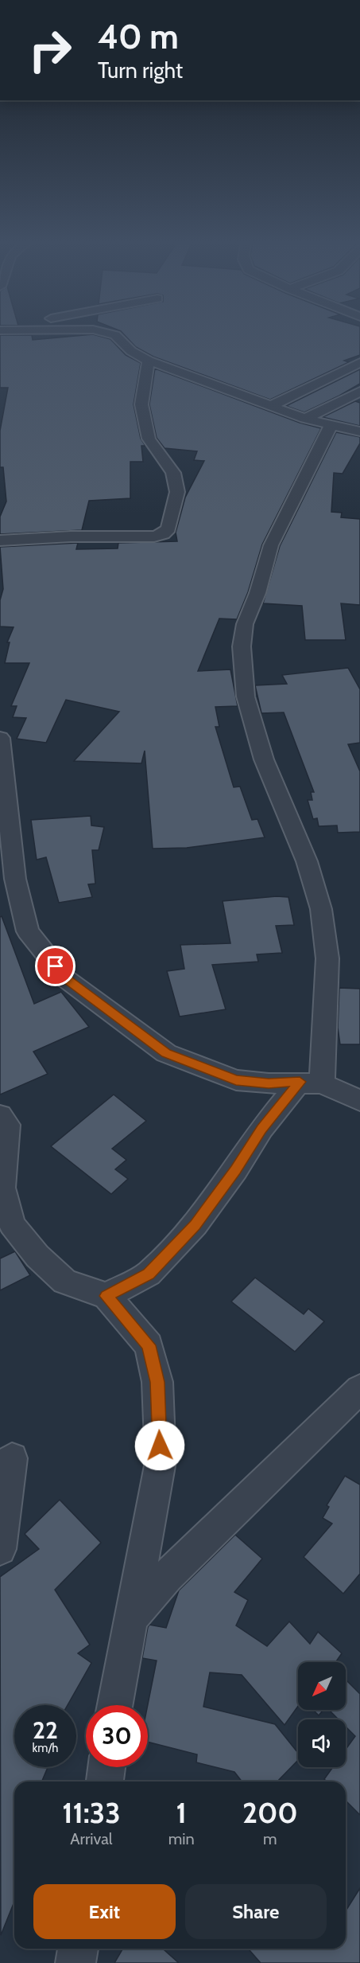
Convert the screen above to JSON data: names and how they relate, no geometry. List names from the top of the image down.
{
  "north": "bottom left",
  "page": {
    "turn": ["40 m", "Turn right"],
    "speed": "22 km/h",
    "limit": "30",
    "eta": [
      "11:33",
      "Arrival",
      "1",
      "min",
      "200",
      "m"
    ],
    "buttons": ["Exit", "Share"]
  }
}
